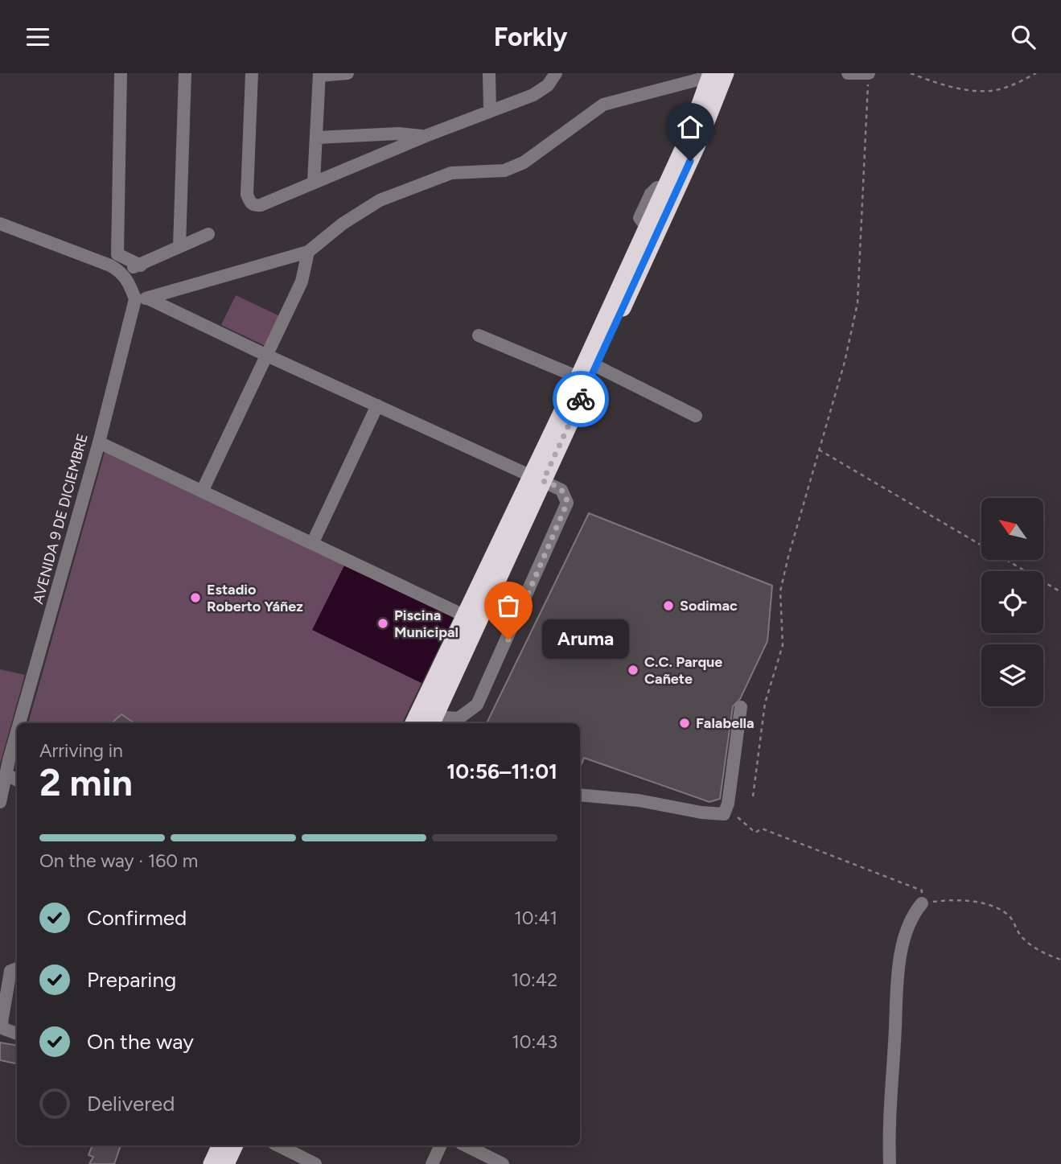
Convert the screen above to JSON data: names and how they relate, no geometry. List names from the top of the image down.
{
  "streets": {
    "street": ["AVENIDA 9 DE DICIEMBRE"]
  },
  "places": [
    "Estadio Roberto Yáñez",
    "Sodimac",
    "Piscina Municipal",
    "Aruma",
    "C.C. Parque Cañete",
    "Falabella"
  ],
  "north": "top left",
  "page": {
    "header": "Forkly",
    "bubble": "Aruma",
    "heading": ["2 min", "Arriving in", "10:56–11:01"],
    "bar": "On the way · 160 m",
    "list": [
      ["Confirmed", "10:41"],
      ["Preparing", "10:42"],
      ["On the way", "10:43"],
      "Delivered"
    ]
  }
}
